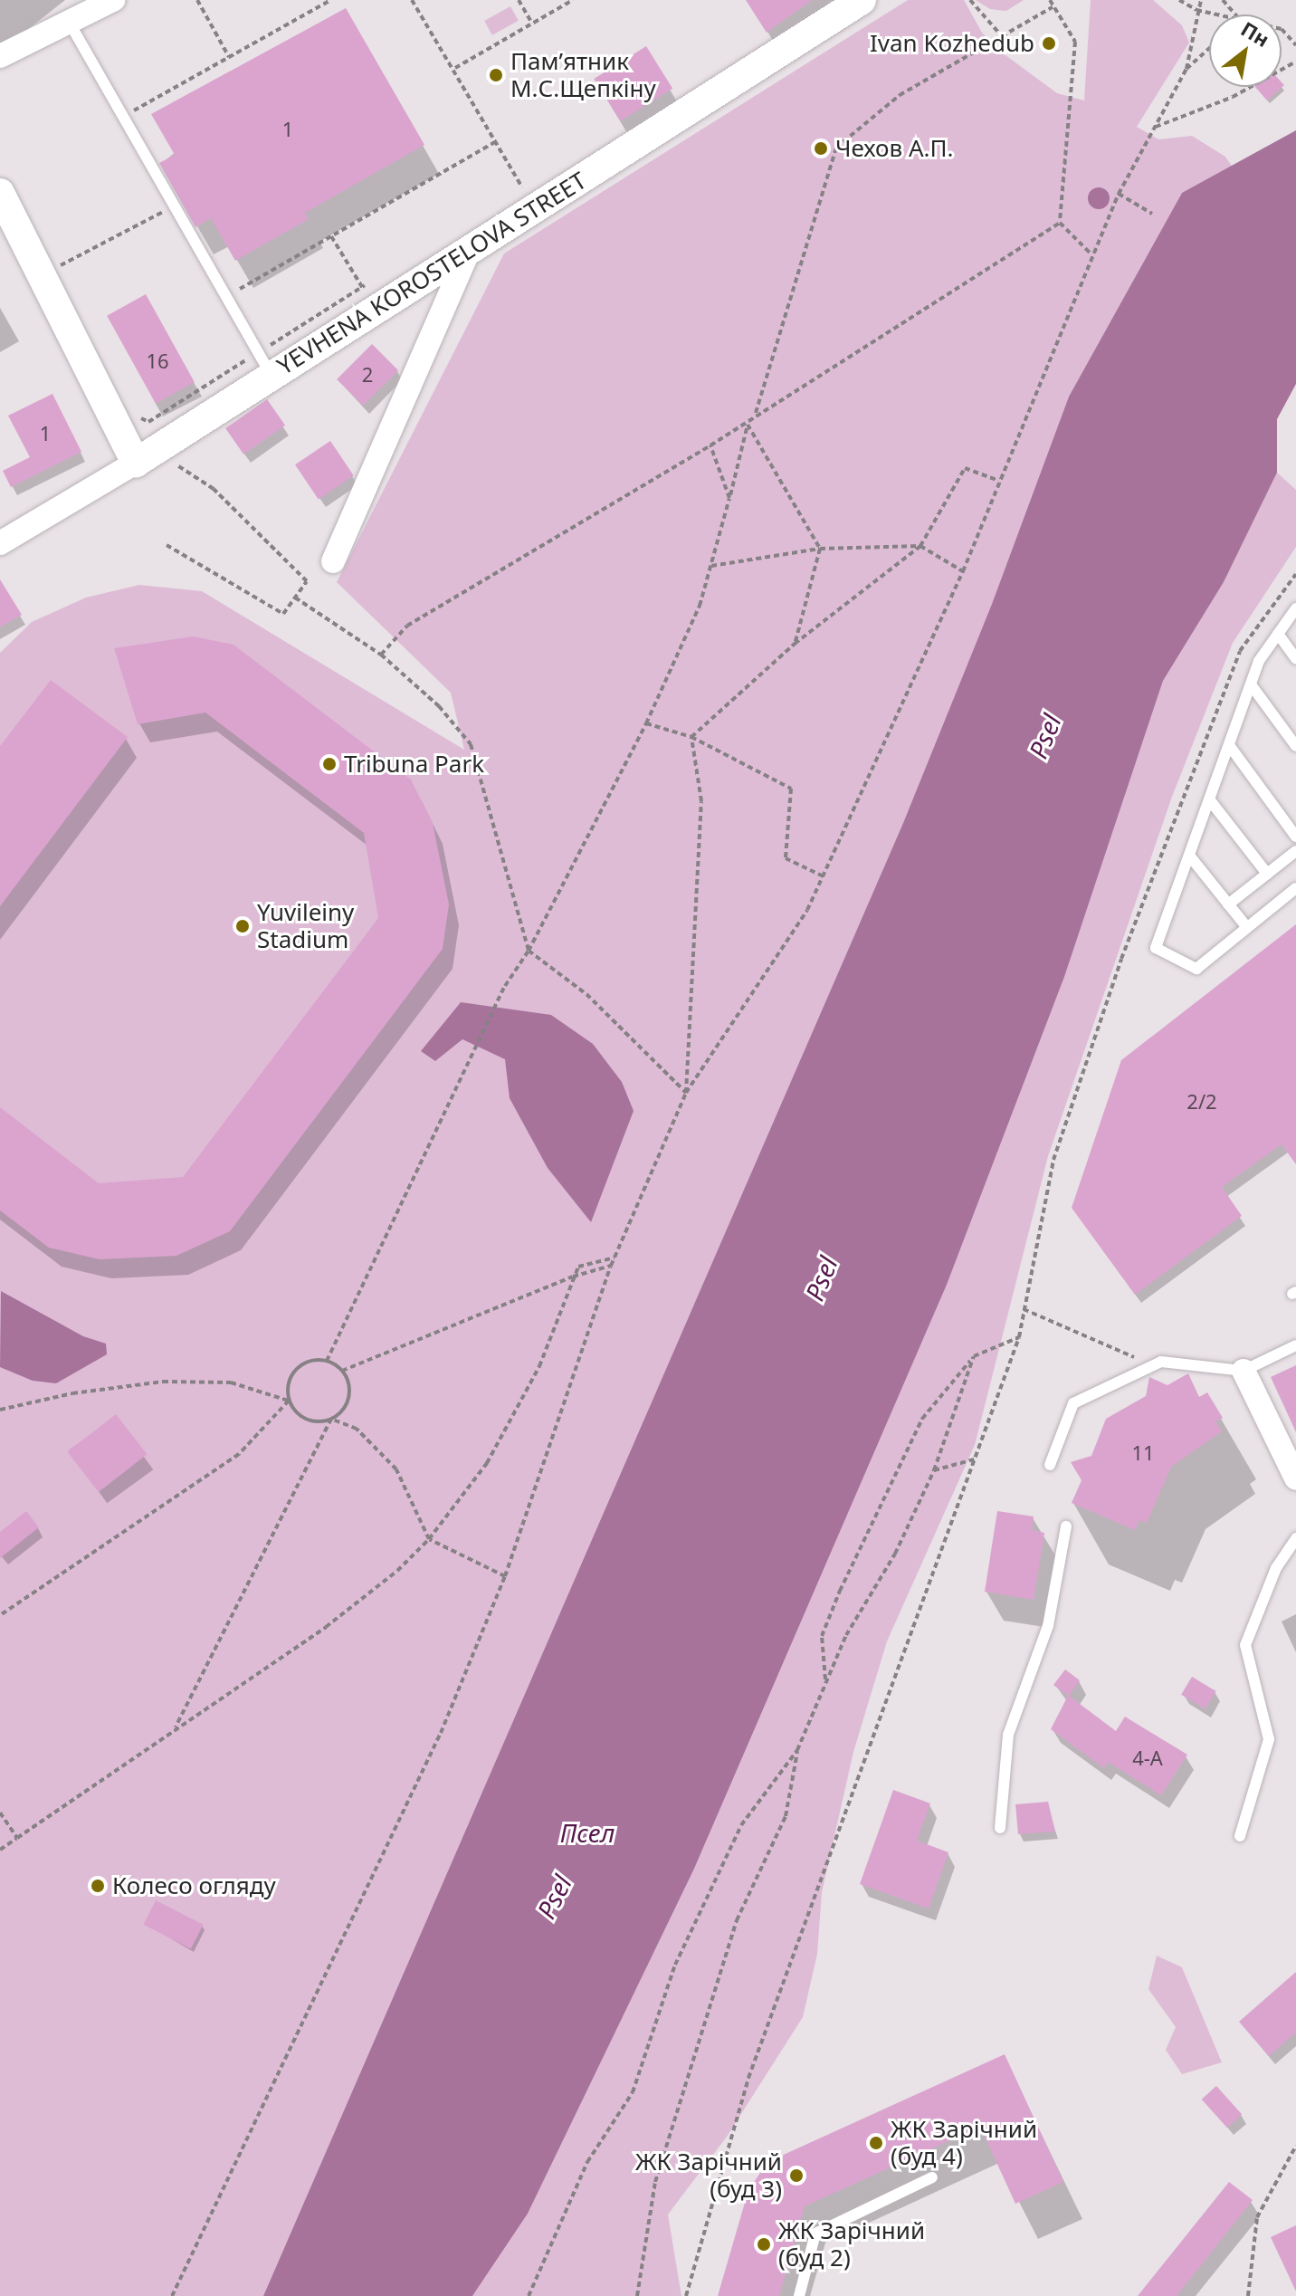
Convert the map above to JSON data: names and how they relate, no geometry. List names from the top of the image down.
{
  "streets": {
    "street": ["YEVHENA KOROSTELOVA STREET"]
  },
  "water": ["Psel", "Псел"],
  "places": [
    "Ivan Kozhedub",
    "Пам’ятник М.С.Щепкіну",
    "Чехов А.П.",
    "Tribuna Park",
    "Yuvileiny Stadium",
    "Колесо огляду",
    "ЖК Зарічний (буд 4)",
    "ЖК Зарічний (буд 3)",
    "ЖК Зарічний (буд 2)"
  ],
  "house_numbers": [
    "1",
    "16",
    "2",
    "1",
    "2/2",
    "11",
    "4-А"
  ],
  "north": "top right"
}
